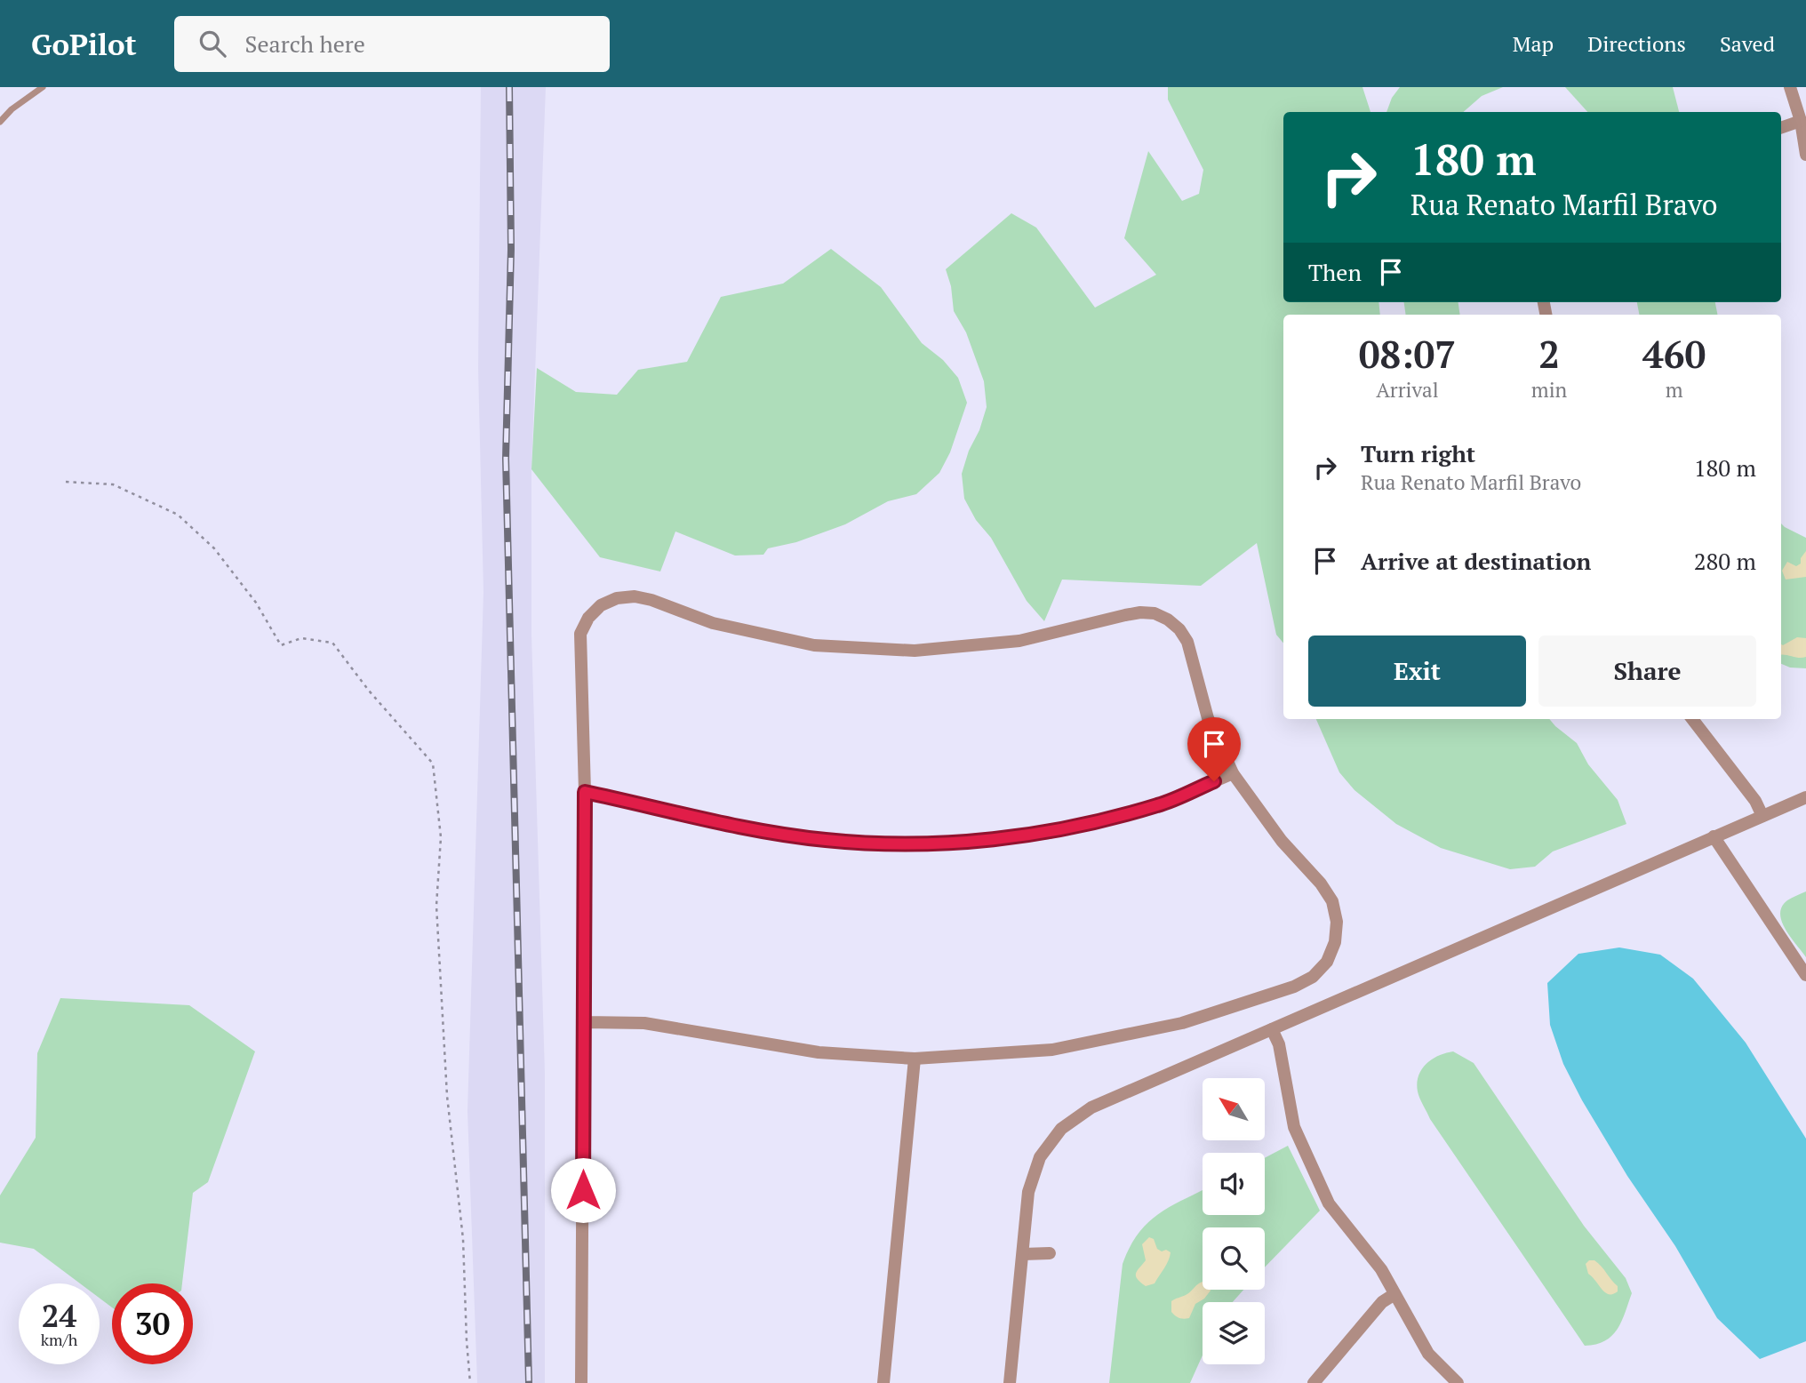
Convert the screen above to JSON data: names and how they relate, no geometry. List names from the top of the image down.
{
  "north": "top left",
  "page": {
    "header": "GoPilot",
    "search": "Search here",
    "nav": ["Map", "Directions", "Saved"],
    "turn": ["180 m", "Rua Renato Marfil Bravo"],
    "then": "Then",
    "eta": [
      "08:07",
      "Arrival",
      "2",
      "min",
      "460",
      "m"
    ],
    "list": [
      {
        "name": "Turn right",
        "note": "Rua Renato Marfil Bravo",
        "value": "180 m"
      },
      {
        "name": "Arrive at destination",
        "value": "280 m"
      }
    ],
    "buttons": ["Exit", "Share"],
    "speed": "24 km/h",
    "limit": "30"
  }
}
